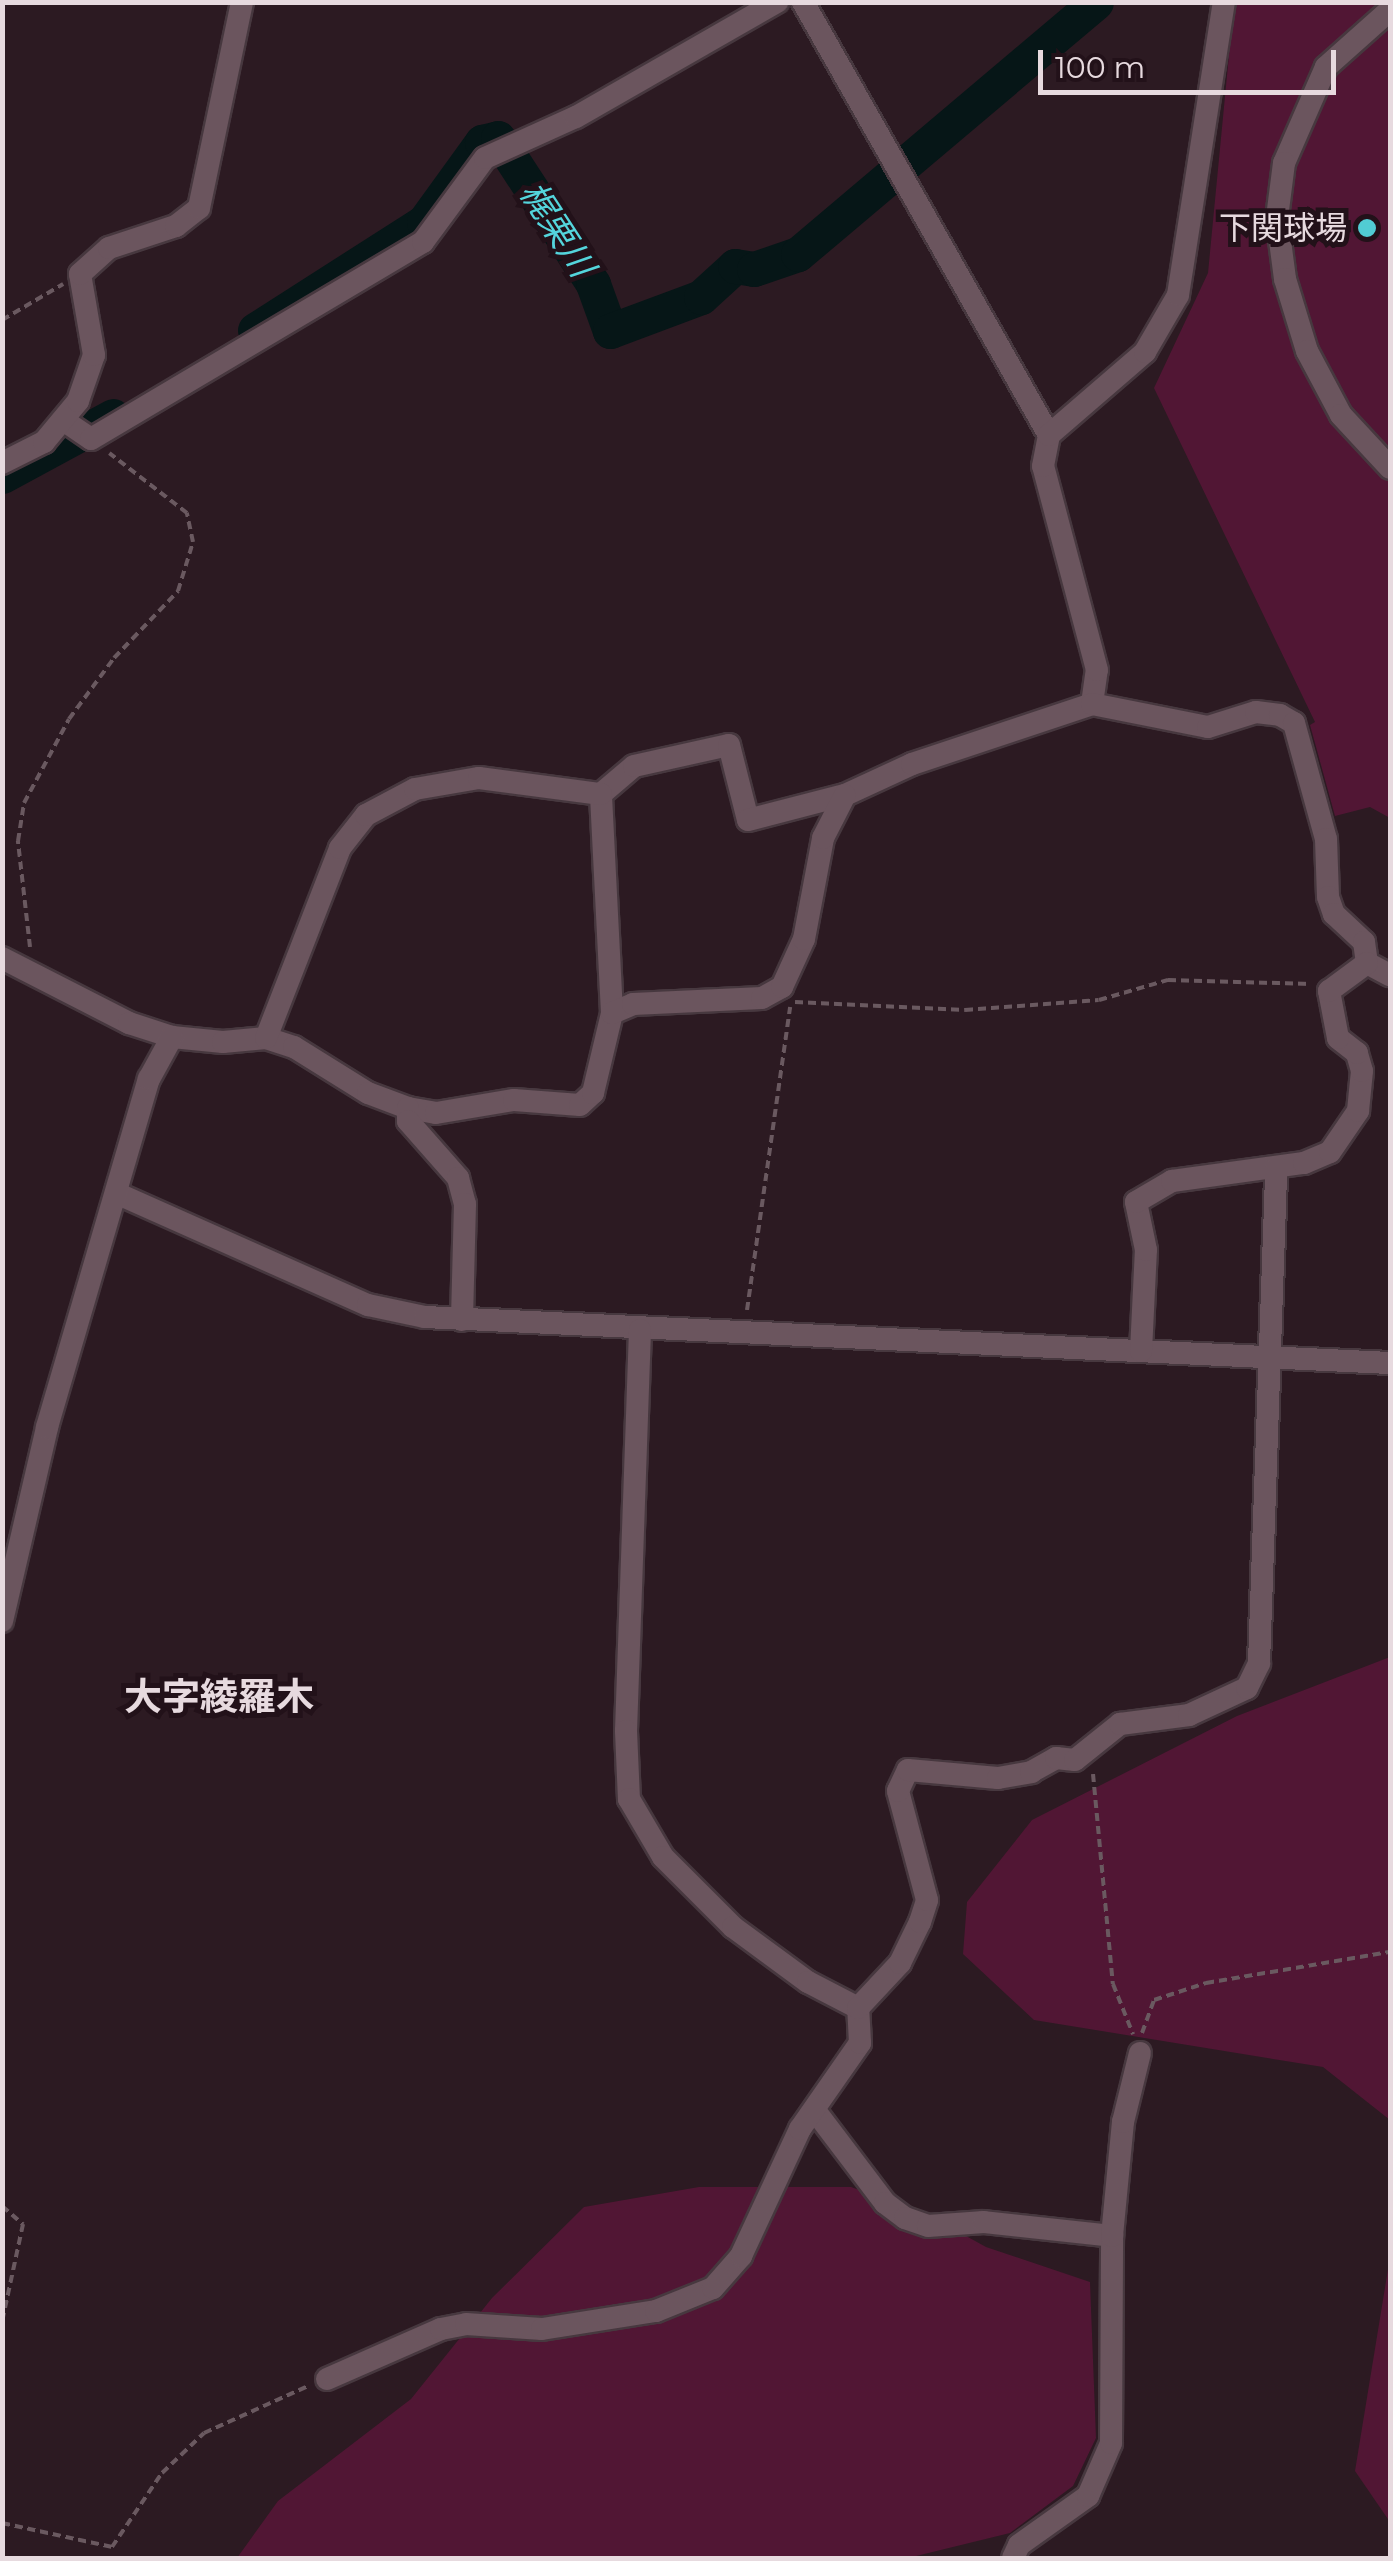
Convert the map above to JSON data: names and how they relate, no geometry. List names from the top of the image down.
{
  "districts": ["大字綾羅木"],
  "water": ["梶栗川"],
  "places": ["下関球場"],
  "scale_bar": "100 m"
}
